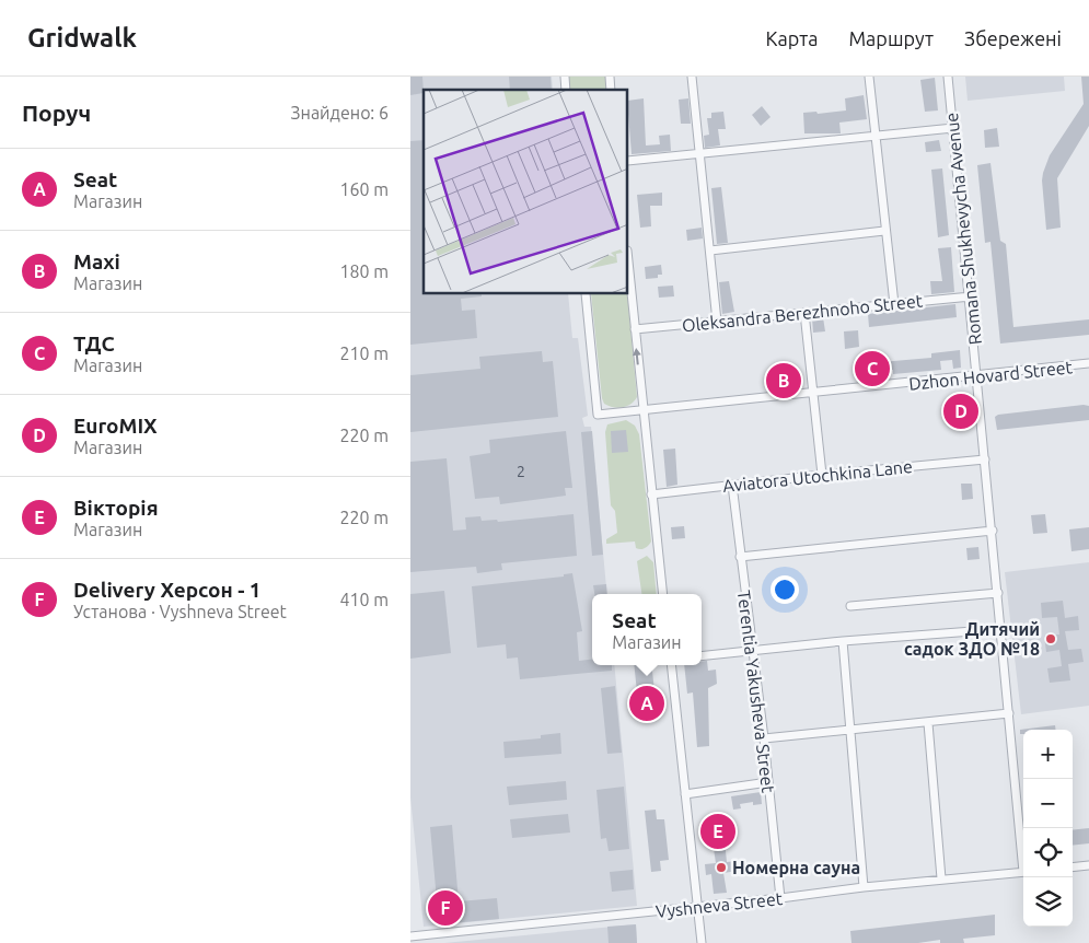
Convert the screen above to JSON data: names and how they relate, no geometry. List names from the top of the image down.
{
  "streets": {
    "street": [
      "Romana Shukhevycha Avenue",
      "Oleksandra Berezhnoho Street",
      "Dzhon Hovard Street",
      "Aviatora Utochkina Lane",
      "Terentia Yakusheva Street",
      "Vyshneva Street"
    ]
  },
  "crossings": [
    ["Romana Shukhevycha Avenue", "Oleksandra Berezhnoho Street"],
    ["Romana Shukhevycha Avenue", "Dzhon Hovard Street"],
    ["Romana Shukhevycha Avenue", "Aviatora Utochkina Lane"],
    ["Aviatora Utochkina Lane", "Terentia Yakusheva Street"],
    ["Terentia Yakusheva Street", "Vyshneva Street"]
  ],
  "places": ["Дитячий садок ЗДО №18", "Номерна сауна"],
  "house_numbers": ["2"],
  "page": {
    "header": "Gridwalk",
    "nav": ["Карта", "Маршрут", "Збережені"],
    "heading": ["Поруч", "Знайдено: 6"],
    "list": [
      {
        "mark": "A",
        "name": "Seat",
        "note": "Магазин",
        "value": "160 m"
      },
      {
        "mark": "B",
        "name": "Maxi",
        "note": "Магазин",
        "value": "180 m"
      },
      {
        "mark": "C",
        "name": "ТДС",
        "note": "Магазин",
        "value": "210 m"
      },
      {
        "mark": "D",
        "name": "EuroMIX",
        "note": "Магазин",
        "value": "220 m"
      },
      {
        "mark": "E",
        "name": "Вікторія",
        "note": "Магазин",
        "value": "220 m"
      },
      {
        "mark": "F",
        "name": "Delivery Херсон - 1",
        "note": "Установа · Vyshneva Street",
        "value": "410 m"
      }
    ],
    "pins": [
      "C",
      "B",
      "D",
      "A",
      "E",
      "F"
    ],
    "popup": ["Seat", "Магазин"],
    "map_buttons": ["+", "−"]
  }
}
